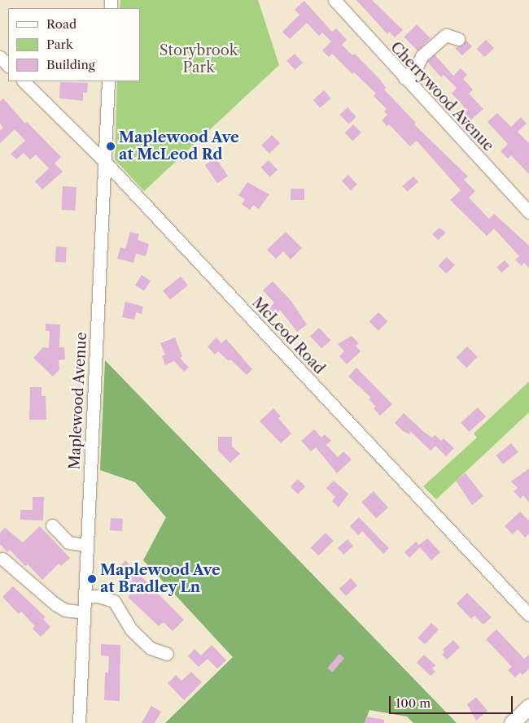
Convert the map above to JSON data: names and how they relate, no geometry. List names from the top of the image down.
{
  "streets": {
    "street": ["Cherrywood Avenue", "McLeod Road", "Maplewood Avenue"]
  },
  "crossings": [
    ["McLeod Road", "Maplewood Avenue"]
  ],
  "parks": ["Storybrook Park"],
  "places": ["Maplewood Ave at McLeod Rd", "Maplewood Ave at Bradley Ln"],
  "legend": ["Road", "Park", "Building"],
  "scale_bar": "100 m"
}
